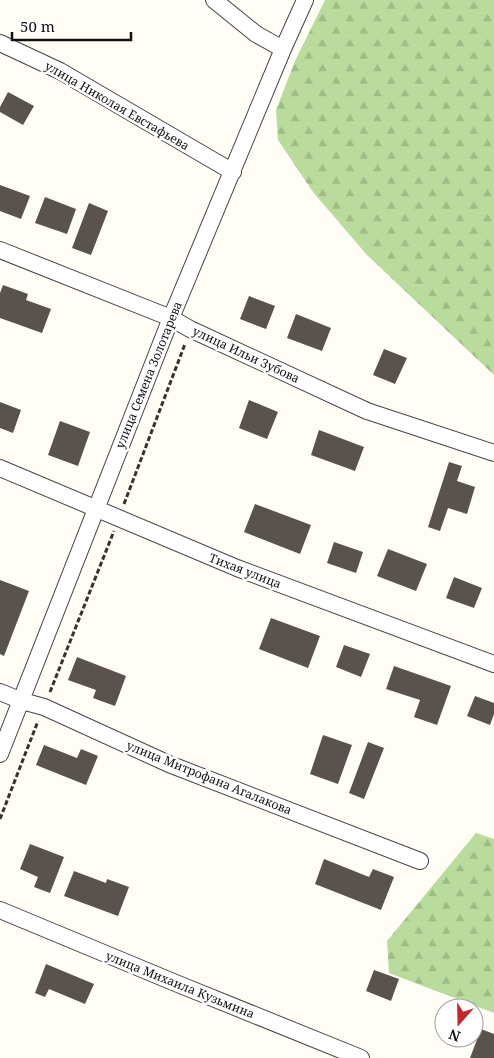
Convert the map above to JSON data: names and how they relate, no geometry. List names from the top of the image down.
{
  "streets": {
    "street": [
      "улица Николая Евстафьева",
      "улица Ильи Зубова",
      "улица Семена Золотарева",
      "Тихая улица",
      "улица Митрофана Агалакова",
      "улица Михаила Кузьмина"
    ]
  },
  "crossings": [
    ["улица Николая Евстафьева", "улица Семена Золотарева"],
    ["улица Ильи Зубова", "улица Семена Золотарева"],
    ["улица Семена Золотарева", "Тихая улица"],
    ["улица Семена Золотарева", "улица Митрофана Агалакова"]
  ],
  "scale_bar": "50 m",
  "north": "bottom"
}
